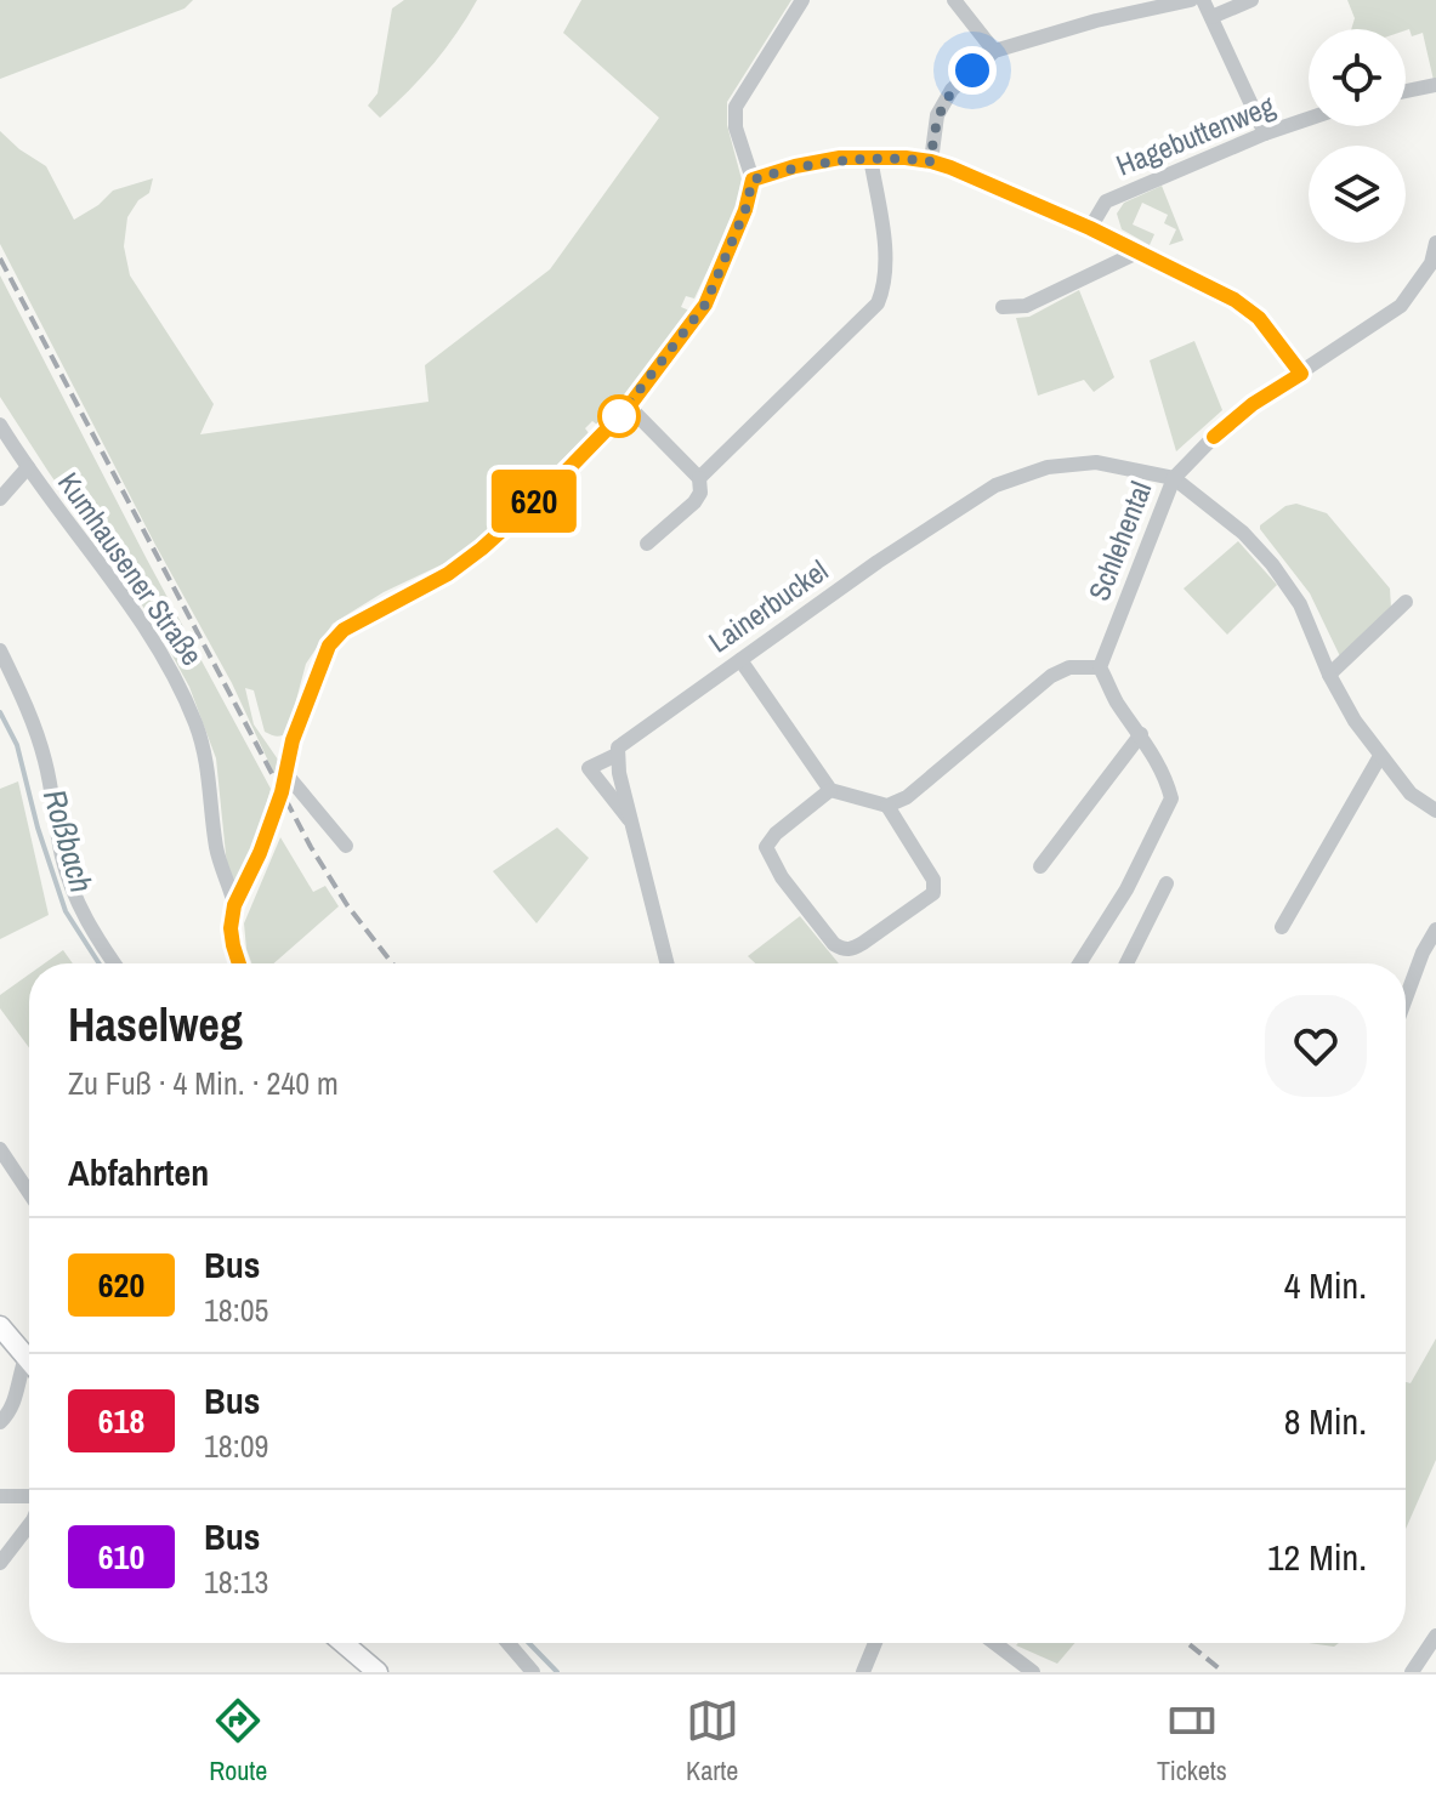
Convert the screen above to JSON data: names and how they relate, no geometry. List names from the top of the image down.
{
  "streets": {
    "street": [
      "Hagebuttenweg",
      "Schlehental",
      "Kumhausener Straße",
      "Lainerbuckel"
    ]
  },
  "crossings": [
    ["Schlehental", "Lainerbuckel"]
  ],
  "water": ["Roßbach"],
  "lines": ["bus line 620"],
  "page": {
    "on_map": "620",
    "heading": [
      ["Haselweg", "Zu Fuß · 4 Min. · 240 m"],
      "Abfahrten"
    ],
    "list": [
      {
        "mark": "620",
        "name": "Bus",
        "note": "18:05",
        "value": "4 Min."
      },
      {
        "mark": "618",
        "name": "Bus",
        "note": "18:09",
        "value": "8 Min."
      },
      {
        "mark": "610",
        "name": "Bus",
        "note": "18:13",
        "value": "12 Min."
      }
    ],
    "tabs": ["Route", "Karte", "Tickets"]
  }
}
